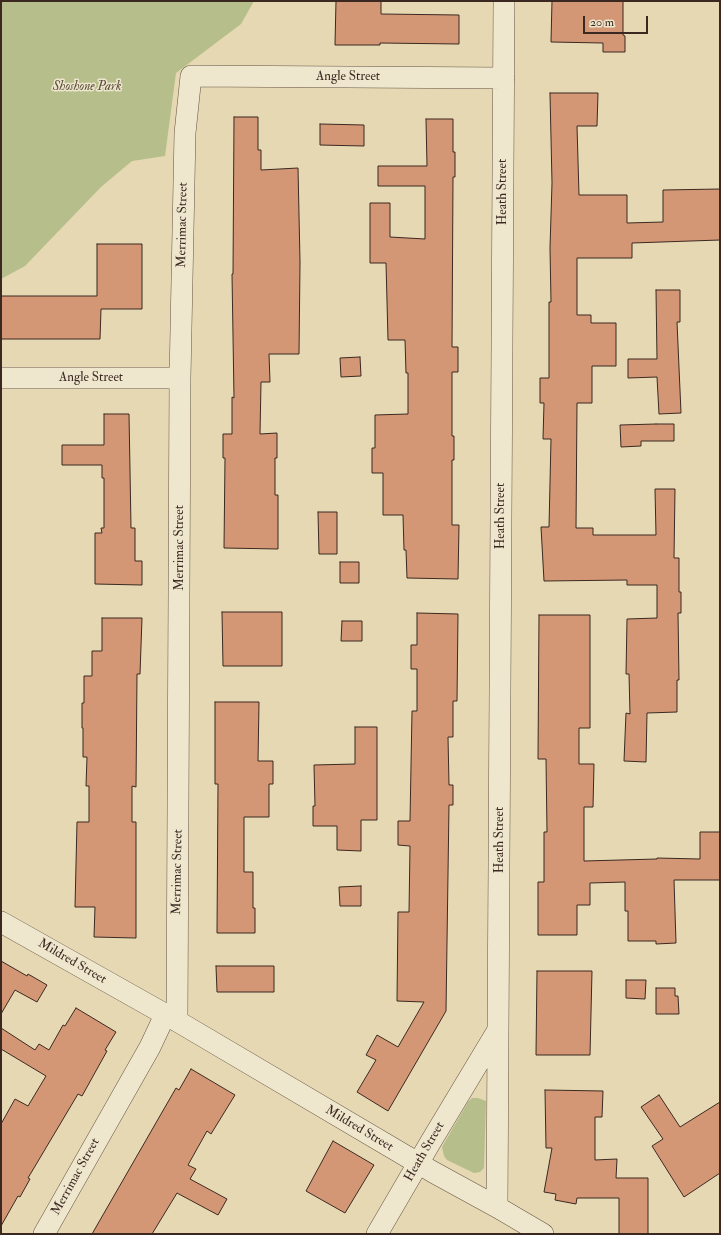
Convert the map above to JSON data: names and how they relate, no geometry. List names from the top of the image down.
{
  "streets": {
    "street": [
      "Angle Street",
      "Heath Street",
      "Merrimac Street",
      "Mildred Street"
    ]
  },
  "crossings": [
    ["Angle Street", "Heath Street"],
    ["Angle Street", "Merrimac Street"],
    ["Heath Street", "Mildred Street"],
    ["Merrimac Street", "Mildred Street"]
  ],
  "parks": ["Shoshone Park"],
  "scale_bar": "20 m"
}
